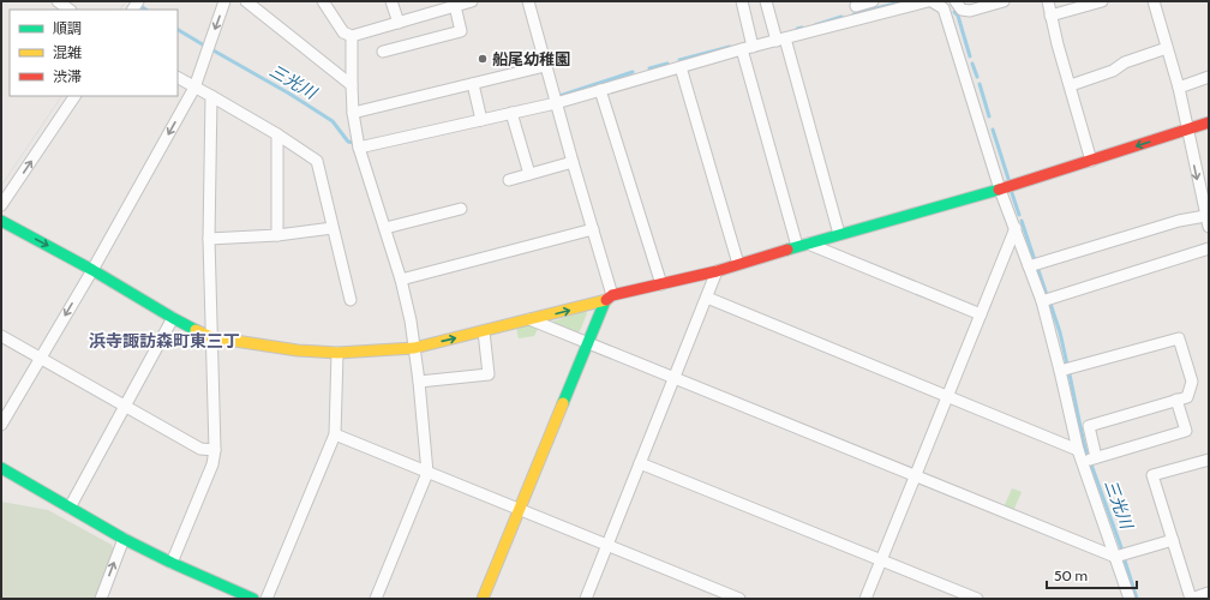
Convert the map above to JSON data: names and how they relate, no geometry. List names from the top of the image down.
{
  "districts": ["浜寺諏訪森町東三丁"],
  "water": ["三光川"],
  "places": ["船尾幼稚園"],
  "legend": ["順調", "混雑", "渋滞"],
  "scale_bar": "50 m"
}
